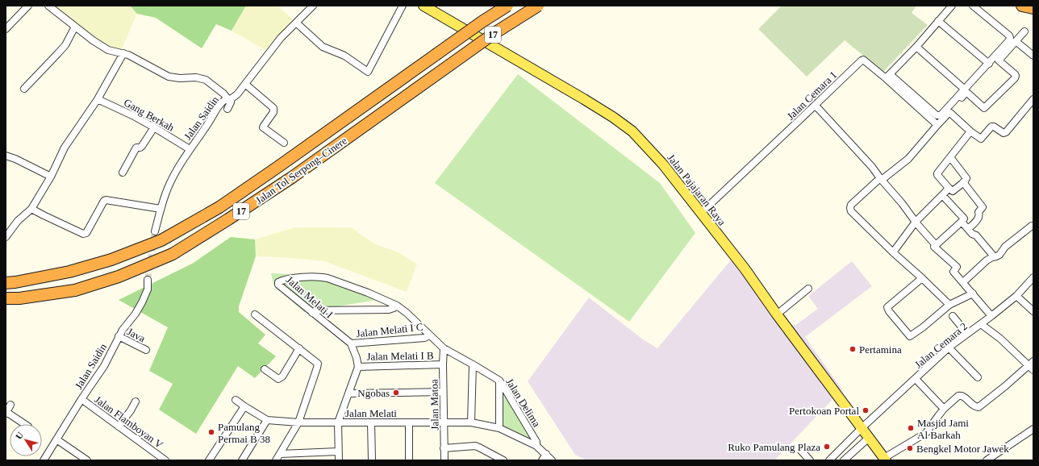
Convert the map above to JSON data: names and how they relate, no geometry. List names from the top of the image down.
{
  "streets": {
    "highway": ["17", "Jalan Tol Serpong–Cinere"],
    "main road": ["Jalan Pajajaran Raya"],
    "street": [
      "Jalan Cemara 1",
      "Gang Berkah",
      "Jalan Saidin",
      "Jalan Melati I",
      "Jalan Melati I C",
      "Java",
      "Jalan Cemara 2",
      "Jalan Melati I B",
      "Jalan Delima",
      "Jalan Matoa",
      "Jalan Melati",
      "Jalan Flamboyan V"
    ]
  },
  "crossings": [
    ["Jalan Cemara 1", "Jalan Pajajaran Raya"],
    ["Gang Berkah", "Jalan Saidin"],
    ["Jalan Saidin", "Java"],
    ["Jalan Saidin", "Jalan Flamboyan V"],
    ["Jalan Pajajaran Raya", "Jalan Cemara 2"],
    ["Jalan Melati I", "Jalan Melati I C"],
    ["Jalan Melati I", "Jalan Delima"],
    ["Jalan Melati I", "Jalan Matoa"],
    ["Jalan Melati I B", "Jalan Matoa"],
    ["Jalan Delima", "Jalan Matoa"],
    ["Jalan Delima", "Jalan Melati"],
    ["Jalan Matoa", "Jalan Melati"]
  ],
  "places": [
    "Pertamina",
    "Ngobas",
    "Pertokoan Portal",
    "Masjid Jami Al Barkah",
    "Pamulang Permai B 38",
    "Ruko Pamulang Plaza",
    "Bengkel Motor Jawek"
  ],
  "north": "top left"
}
